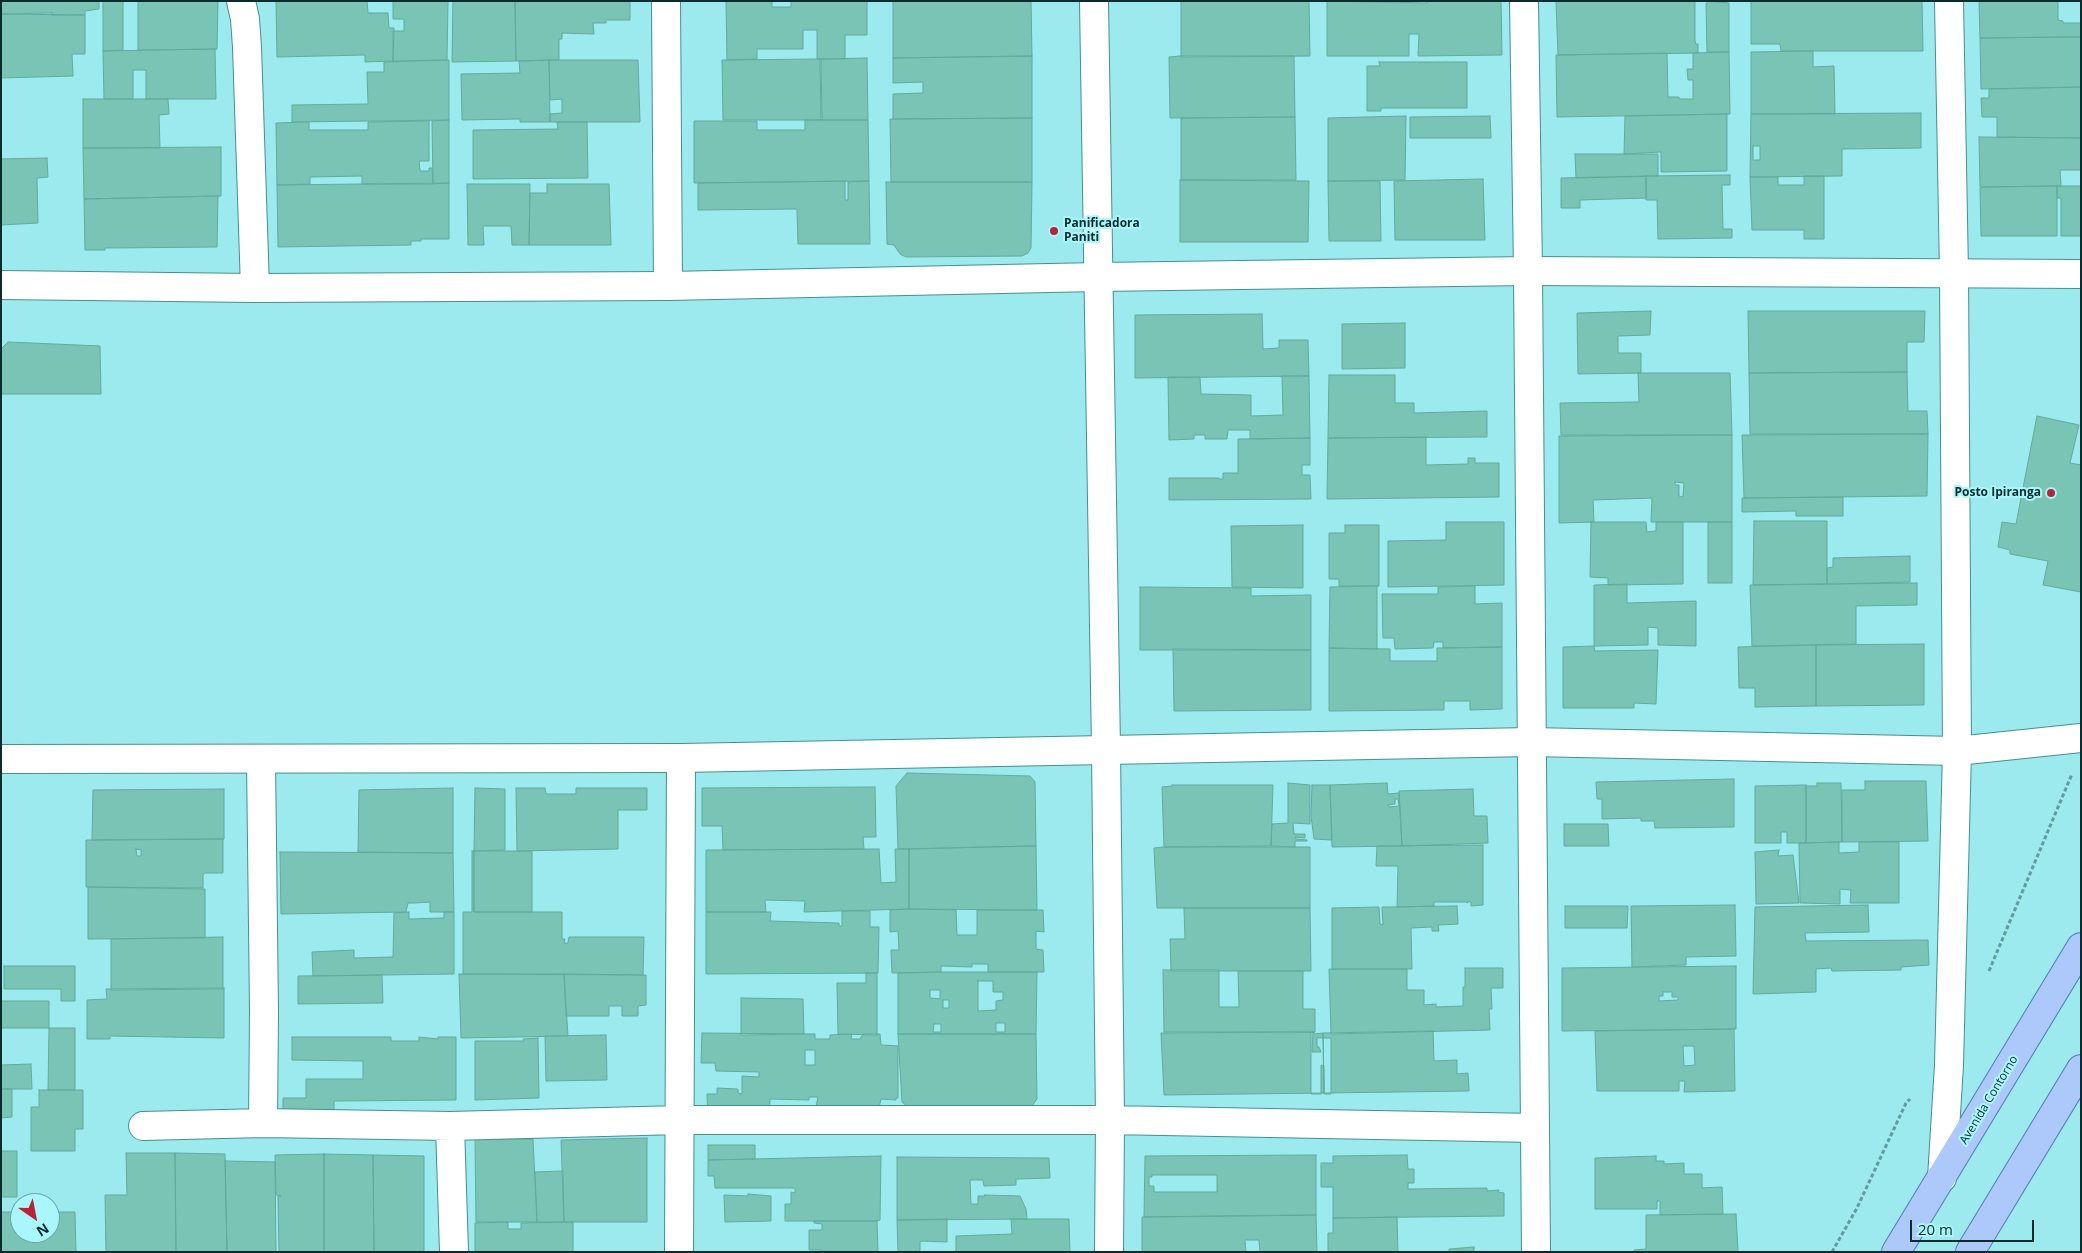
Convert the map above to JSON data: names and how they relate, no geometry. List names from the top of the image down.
{
  "streets": {
    "main road": ["Avenida Contorno"]
  },
  "places": ["Panificadora Paniti", "Posto Ipiranga"],
  "scale_bar": "20 m",
  "north": "bottom right"
}
